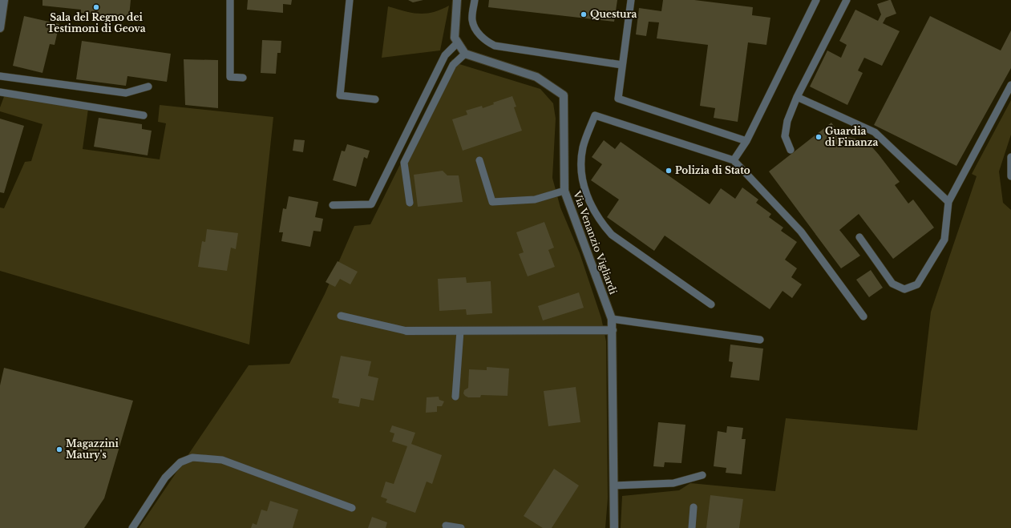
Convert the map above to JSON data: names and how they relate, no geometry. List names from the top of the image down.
{
  "streets": {
    "street": ["Via Venanzio Vigliardi"]
  },
  "places": [
    "Sala del Regno dei Testimoni di Geova",
    "Questura",
    "Guardia di Finanza",
    "Polizia di Stato",
    "Magazzini Maury's"
  ]
}
